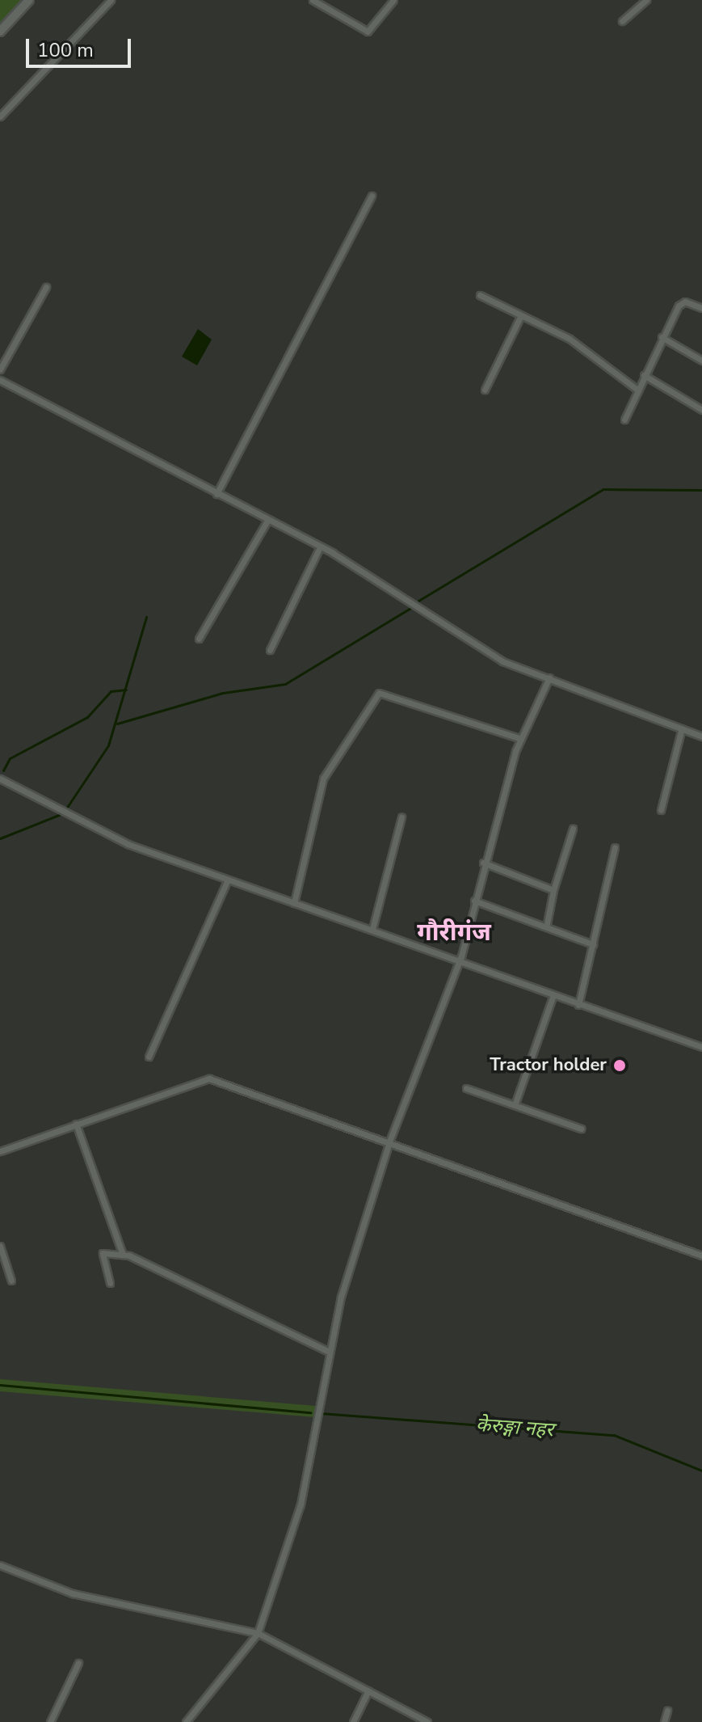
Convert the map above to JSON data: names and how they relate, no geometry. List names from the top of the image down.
{
  "districts": ["गौरीगंज"],
  "water": ["केेरुङ्गा नहर"],
  "places": ["Tractor holder"],
  "scale_bar": "100 m"
}
